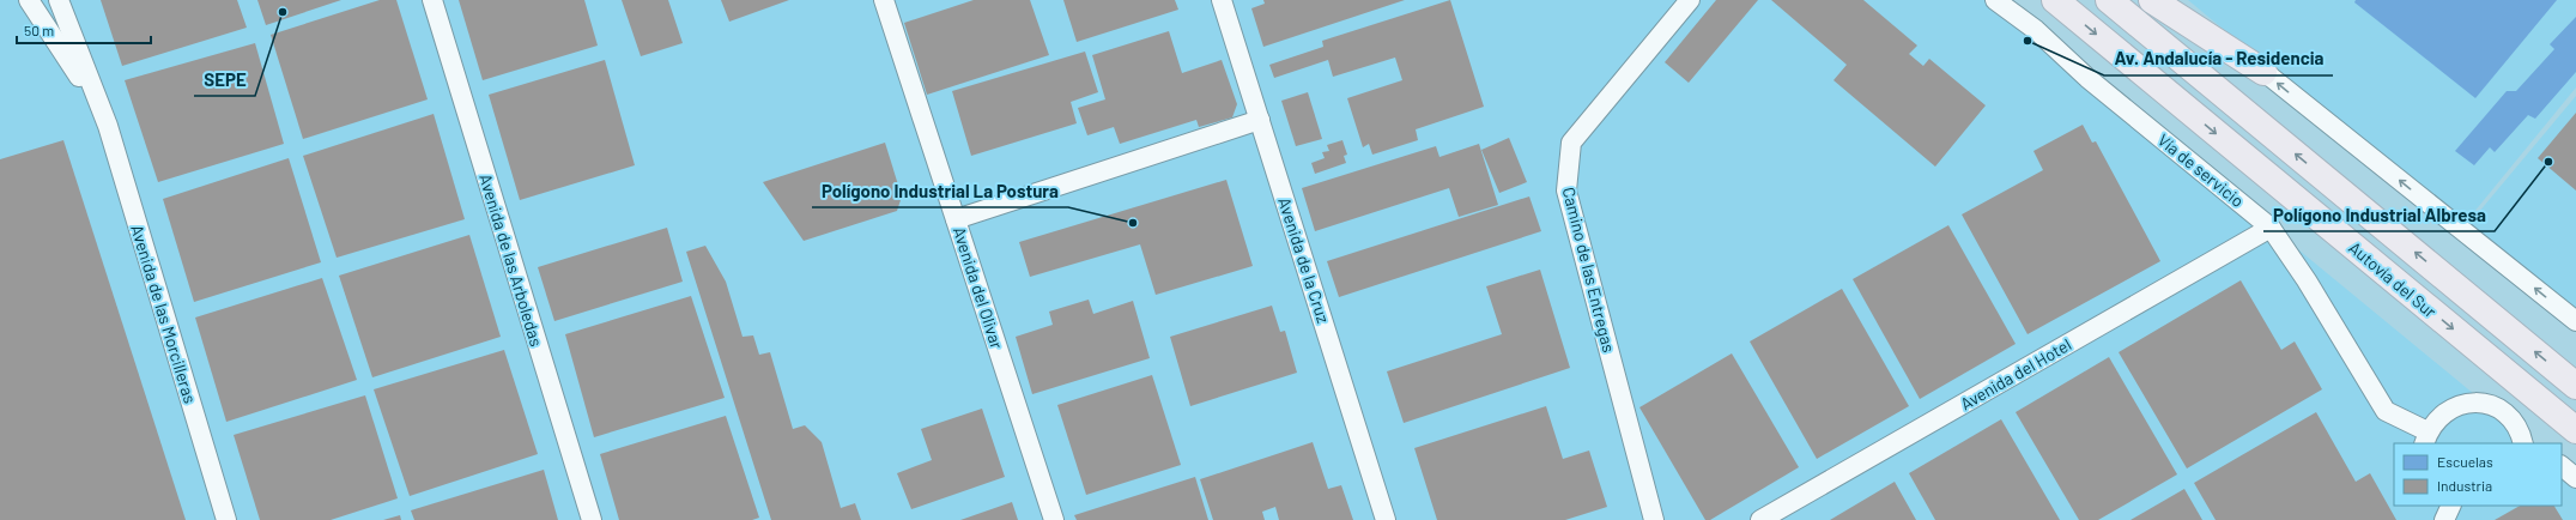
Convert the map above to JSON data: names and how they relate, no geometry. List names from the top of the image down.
{
  "streets": {
    "highway": ["Autovía del Sur"],
    "street": [
      "Vía de servicio",
      "Avenida de las Arboledas",
      "Avenida de la Cruz",
      "Camino de las Entregas",
      "Avenida del Olivar",
      "Avenida de las Morcilleras",
      "Avenida del Hotel"
    ]
  },
  "crossings": [
    ["Vía de servicio", "Avenida del Hotel"]
  ],
  "places": [
    "SEPE",
    "Av. Andalucía - Residencia",
    "Polígono Industrial Albresa",
    "Polígono Industrial La Postura"
  ],
  "legend": ["Escuelas", "Industria"],
  "scale_bar": "50 m"
}
